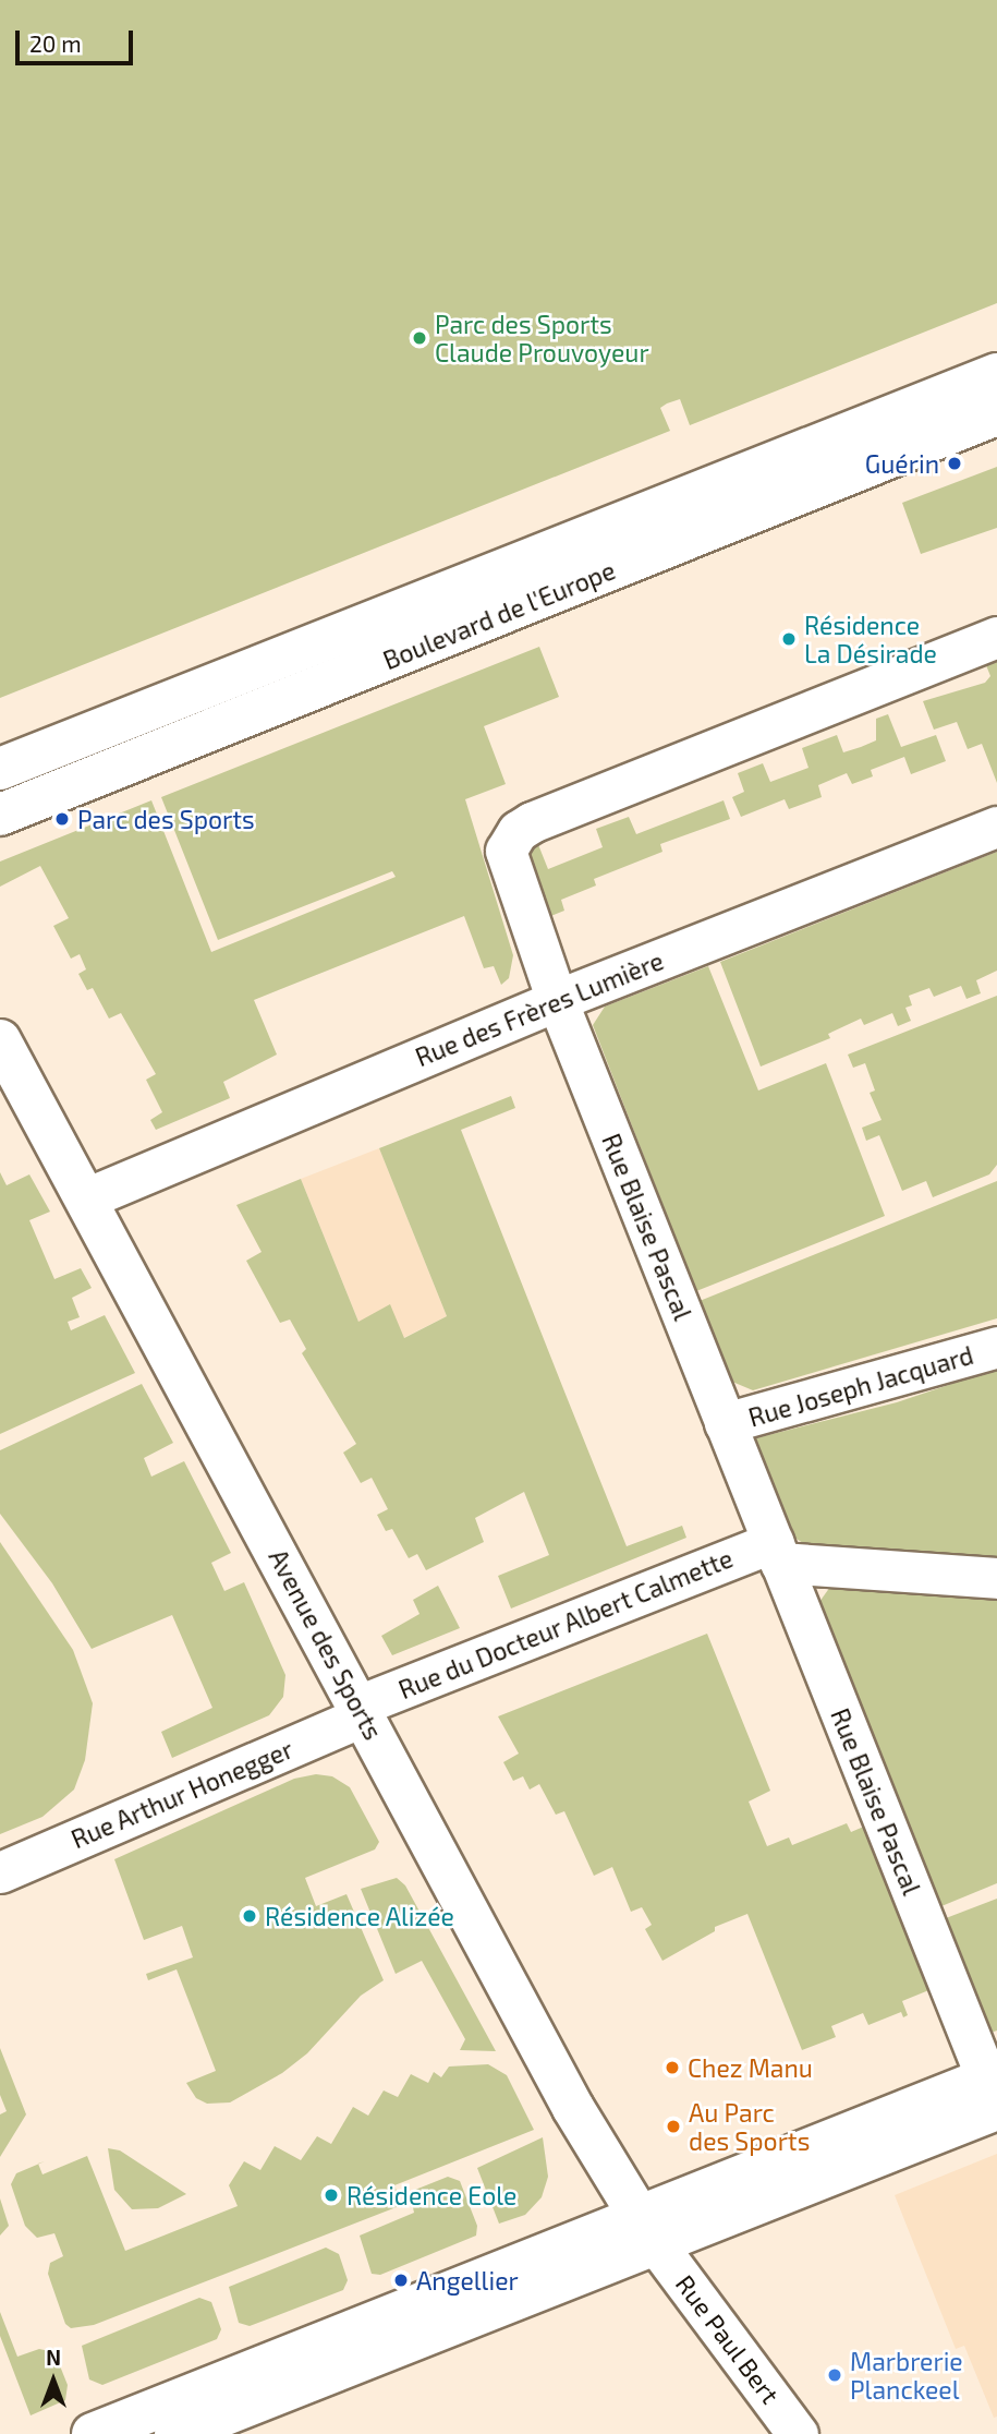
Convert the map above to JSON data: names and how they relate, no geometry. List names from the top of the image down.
{
  "streets": {
    "street": [
      "Boulevard de l'Europe",
      "Rue des Frères Lumière",
      "Rue Blaise Pascal",
      "Rue Joseph Jacquard",
      "Rue du Docteur Albert Calmette",
      "Avenue des Sports",
      "Rue Arthur Honegger",
      "Rue Paul Bert"
    ]
  },
  "crossings": [
    ["Rue des Frères Lumière", "Rue Blaise Pascal"],
    ["Rue des Frères Lumière", "Avenue des Sports"],
    ["Rue Blaise Pascal", "Rue Joseph Jacquard"],
    ["Rue Blaise Pascal", "Rue du Docteur Albert Calmette"],
    ["Rue du Docteur Albert Calmette", "Avenue des Sports"],
    ["Rue du Docteur Albert Calmette", "Rue Arthur Honegger"],
    ["Avenue des Sports", "Rue Arthur Honegger"],
    ["Avenue des Sports", "Rue Paul Bert"]
  ],
  "places": [
    "Parc des Sports Claude Prouvoyeur",
    "Guérin",
    "Résidence La Désirade",
    "Parc des Sports",
    "Résidence Alizée",
    "Chez Manu",
    "Au Parc des Sports",
    "Résidence Eole",
    "Angellier",
    "Marbrerie Planckeel"
  ],
  "scale_bar": "20 m",
  "north": "top"
}
